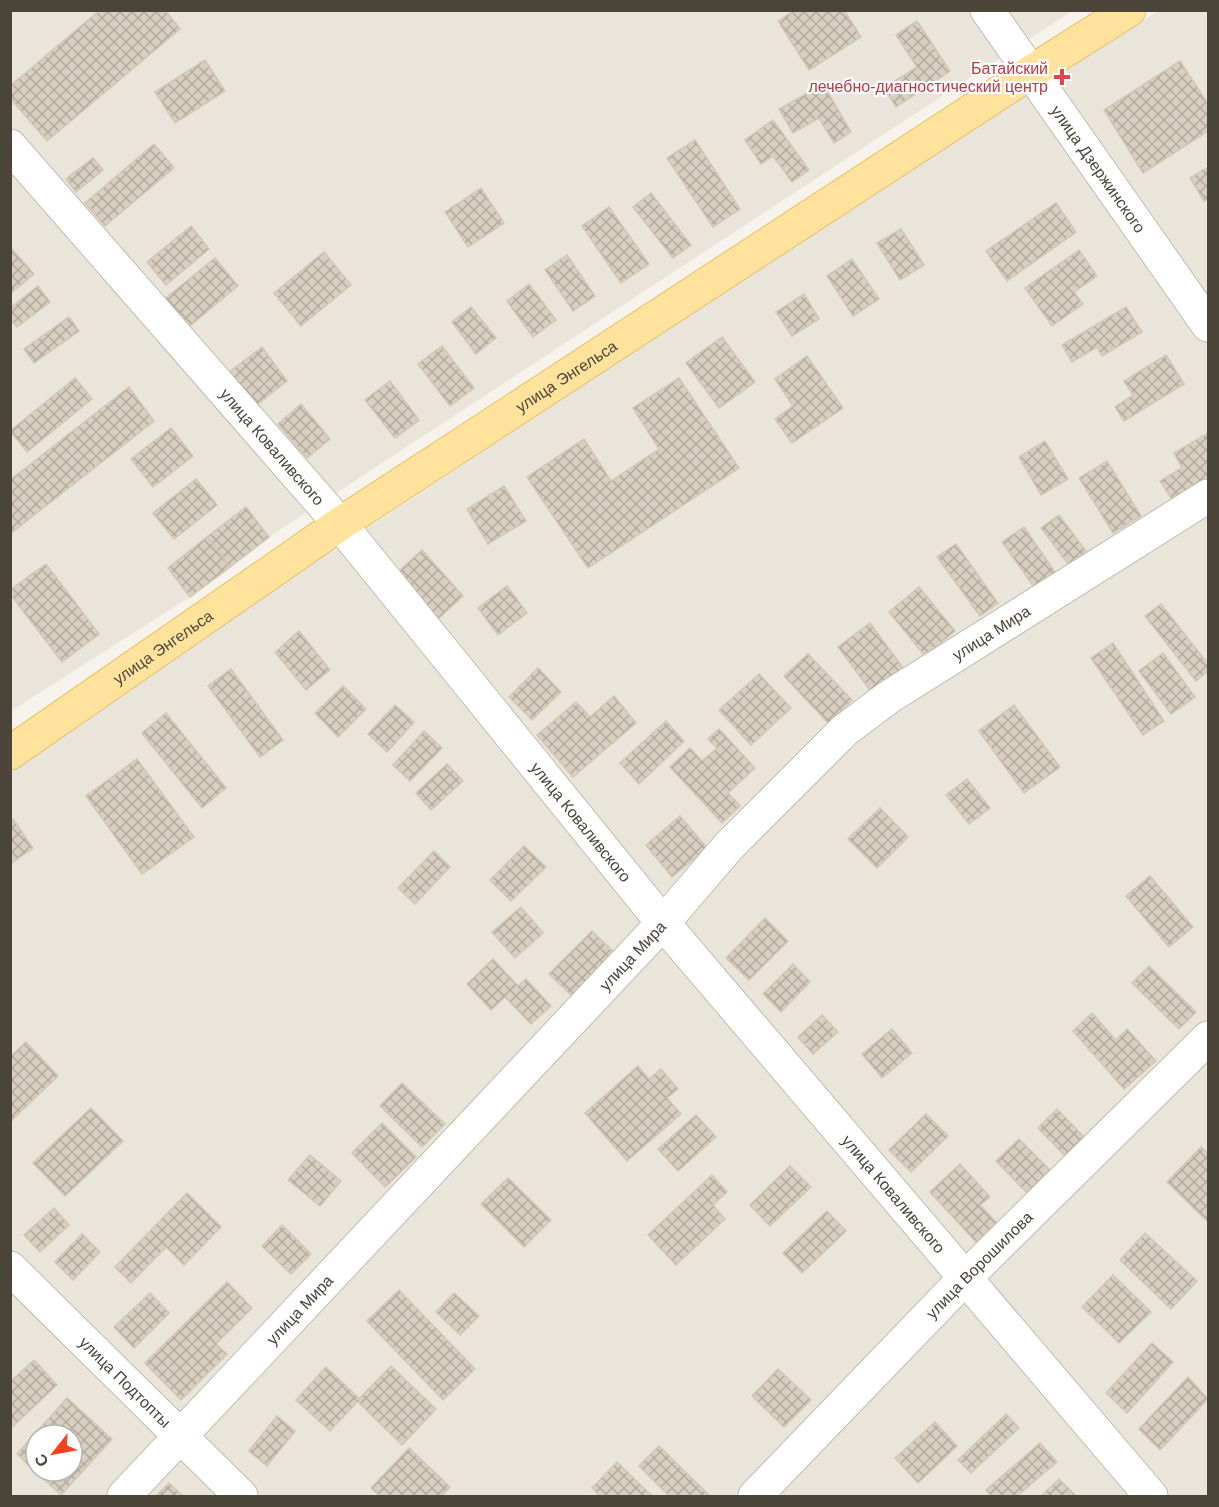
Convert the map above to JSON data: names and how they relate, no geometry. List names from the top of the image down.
{
  "streets": {
    "main road": ["улица Энгельса"],
    "street": [
      "улица Дзержинского",
      "улица Коваливского",
      "улица Мира",
      "улица Ворошилова",
      "улица Подтопты"
    ]
  },
  "crossings": [
    ["улица Дзержинского", "улица Энгельса"],
    ["улица Энгельса", "улица Коваливского"],
    ["улица Коваливского", "улица Мира"],
    ["улица Коваливского", "улица Ворошилова"],
    ["улица Мира", "улица Подтопты"]
  ],
  "places": {
    "health": ["Батайский лечебно-диагностический центр"]
  },
  "north": "bottom left"
}
